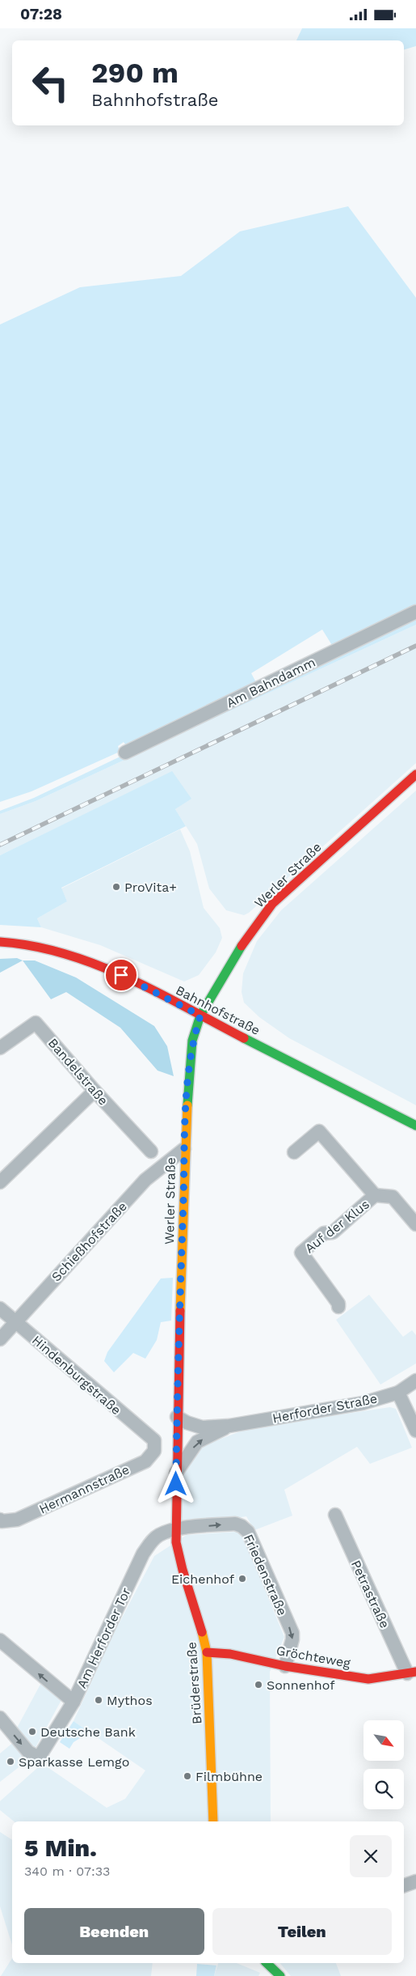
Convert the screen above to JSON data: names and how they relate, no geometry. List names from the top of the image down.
{
  "streets": {
    "main road": [
      "Werler Straße",
      "Bahnhofstraße",
      "Gröchteweg",
      "Brüderstraße"
    ],
    "street": [
      "Am Bahndamm",
      "Bandelstraße",
      "Auf der Klus",
      "Schießhofstraße",
      "Hindenburgstraße",
      "Herforder Straße",
      "Hermannstraße",
      "Friedenstraße",
      "Petrastraße",
      "Am Herforder Tor"
    ]
  },
  "crossings": [
    ["Werler Straße", "Bahnhofstraße"],
    ["Werler Straße", "Schießhofstraße"],
    ["Werler Straße", "Herforder Straße"],
    ["Werler Straße", "Brüderstraße"],
    ["Schießhofstraße", "Hindenburgstraße"],
    ["Hindenburgstraße", "Hermannstraße"],
    ["Herforder Straße", "Brüderstraße"],
    ["Friedenstraße", "Am Herforder Tor"],
    ["Friedenstraße", "Gröchteweg"],
    ["Friedenstraße", "Brüderstraße"],
    ["Petrastraße", "Gröchteweg"],
    ["Am Herforder Tor", "Brüderstraße"],
    ["Gröchteweg", "Brüderstraße"]
  ],
  "places": [
    "ProVita+",
    "Eichenhof",
    "Sonnenhof",
    "Mythos",
    "Deutsche Bank",
    "Sparkasse Lemgo",
    "Filmbühne"
  ],
  "north": "bottom right",
  "page": {
    "status": "07:28",
    "turn": ["290 m", "Bahnhofstraße"],
    "heading": ["5 Min.", "340 m · 07:33"],
    "buttons": ["Beenden", "Teilen"]
  }
}
